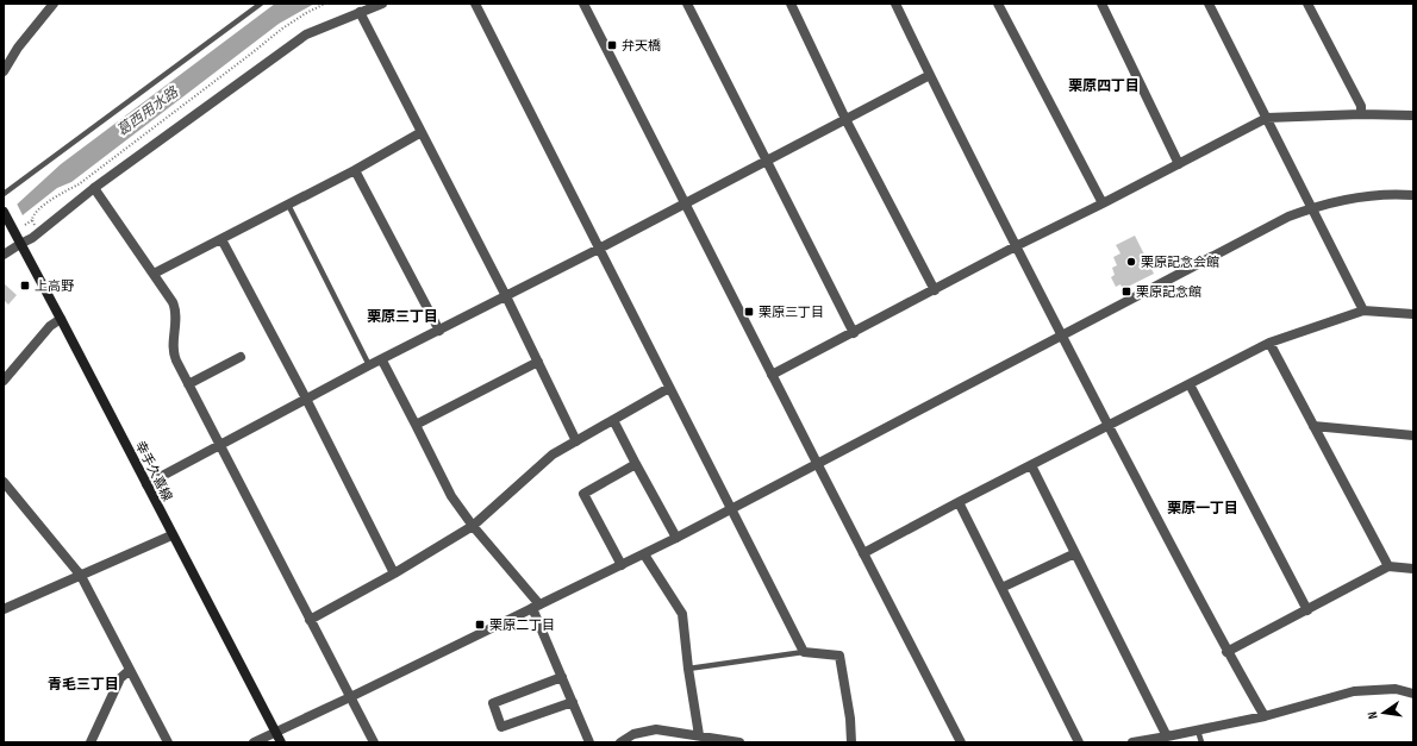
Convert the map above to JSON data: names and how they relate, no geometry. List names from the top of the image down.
{
  "streets": {
    "main road": ["幸手久喜線"]
  },
  "districts": [
    "栗原四丁目",
    "栗原三丁目",
    "栗原一丁目",
    "青毛三丁目"
  ],
  "water": ["葛西用水路"],
  "places": {
    "transit": [
      "弁天橋",
      "上高野",
      "栗原記念館",
      "栗原三丁目",
      "栗原二丁目"
    ],
    "other": ["栗原記念会館"]
  },
  "north": "left"
}
